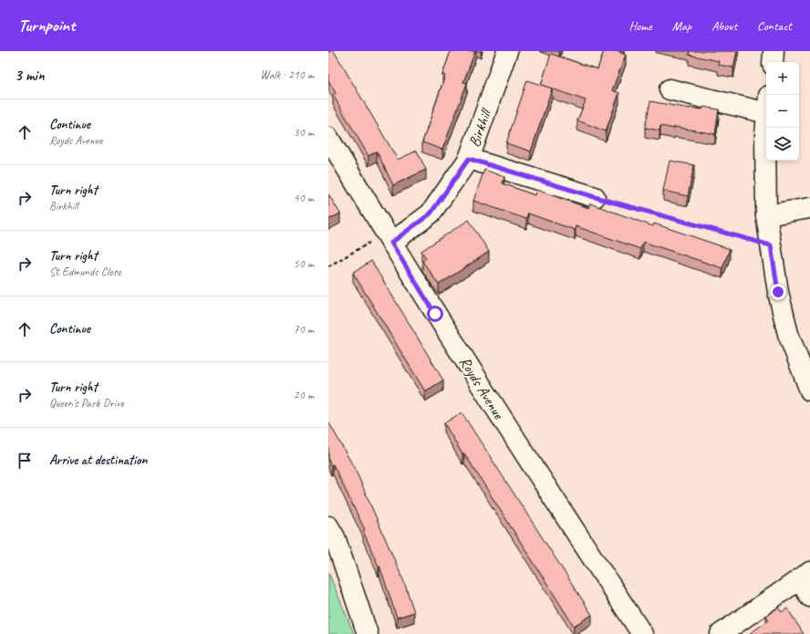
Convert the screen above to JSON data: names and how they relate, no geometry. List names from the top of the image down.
{
  "streets": {
    "street": ["Birkhill", "Royds Avenue"]
  },
  "crossings": [
    ["Birkhill", "Royds Avenue"]
  ],
  "page": {
    "header": "Turnpoint",
    "nav": [
      "Home",
      "Map",
      "About",
      "Contact"
    ],
    "heading": ["3 min", "Walk · 210 m"],
    "map_buttons": ["+", "−"],
    "list": [
      ["Continue", "Royds Avenue", "30 m"],
      ["Turn right", "Birkhill", "40 m"],
      ["Turn right", "St Edmunds Close", "50 m"],
      ["Continue", "70 m"],
      ["Turn right", "Queen's Park Drive", "20 m"],
      "Arrive at destination"
    ]
  }
}
